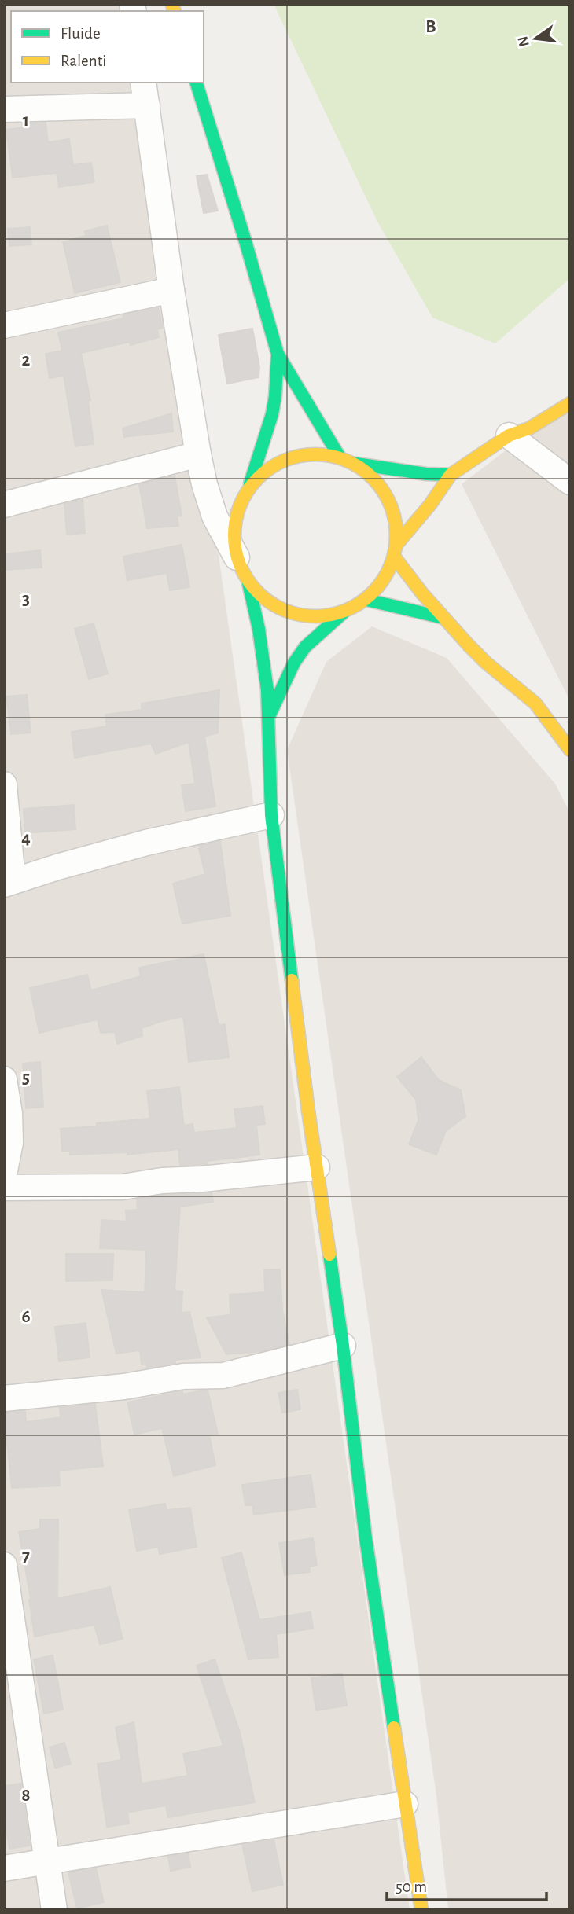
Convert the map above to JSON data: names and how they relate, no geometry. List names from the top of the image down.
{
  "legend": ["Fluide", "Ralenti"],
  "scale_bar": "50 m",
  "north": "left",
  "grid": {
    "columns": ["B"],
    "rows": [
      "1",
      "2",
      "3",
      "4",
      "5",
      "6",
      "7",
      "8"
    ]
  }
}
